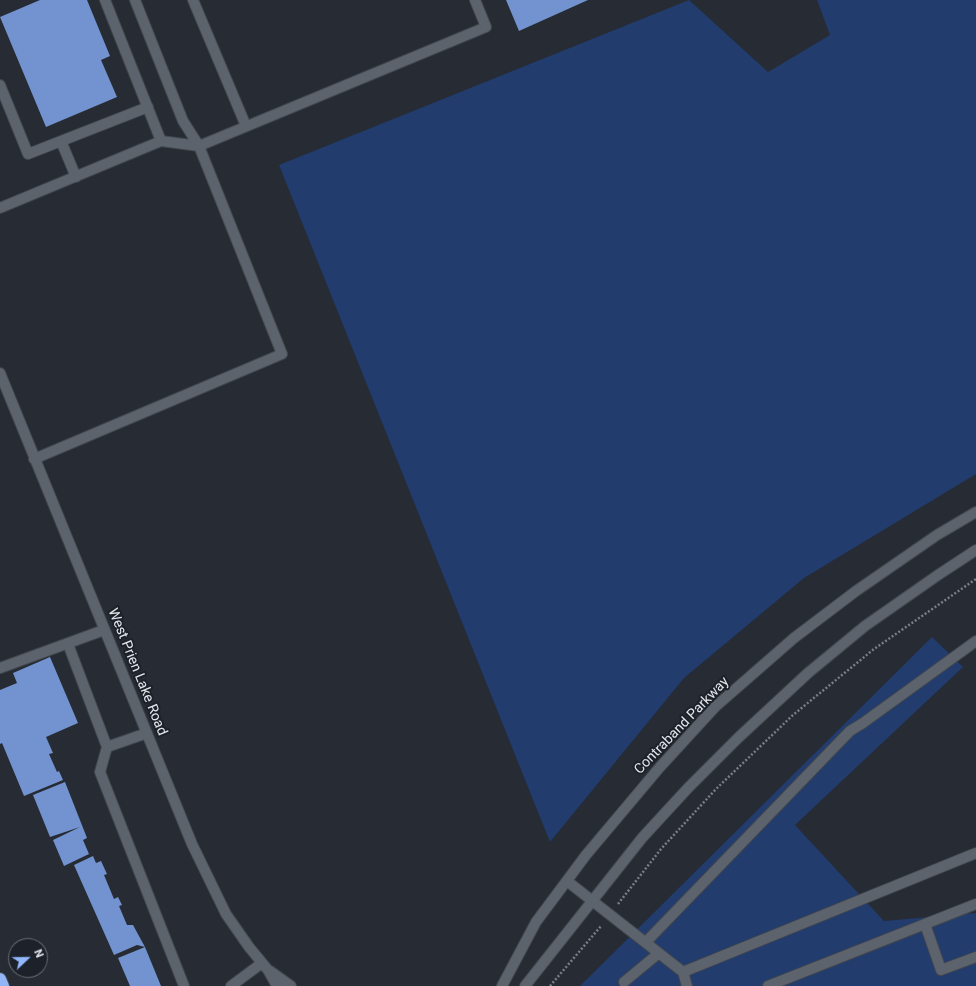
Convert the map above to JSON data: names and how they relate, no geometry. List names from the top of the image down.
{
  "streets": {
    "street": ["West Prien Lake Road", "Contraband Parkway"]
  },
  "north": "right"
}
